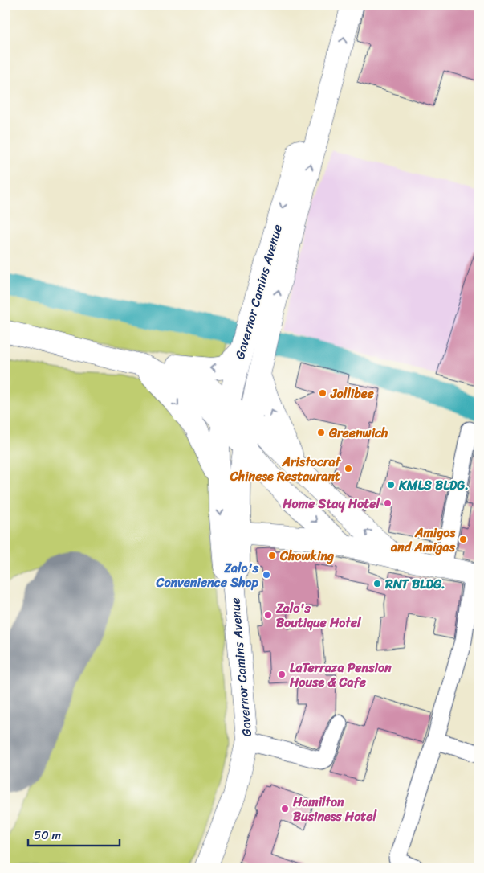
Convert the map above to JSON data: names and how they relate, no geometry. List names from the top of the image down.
{
  "streets": {
    "main road": ["Governor Camins Avenue"]
  },
  "places": [
    "Jollibee",
    "Greenwich",
    "Aristocrat Chinese Restaurant",
    "KMLS BLDG.",
    "Home Stay Hotel",
    "Amigos and Amigas",
    "Chowking",
    "Zalo's Convenience Shop",
    "RNT BLDG.",
    "Zalo's Boutique Hotel",
    "LaTerraza Pension House & Cafe",
    "Hamilton Business Hotel"
  ],
  "scale_bar": "50 m"
}
